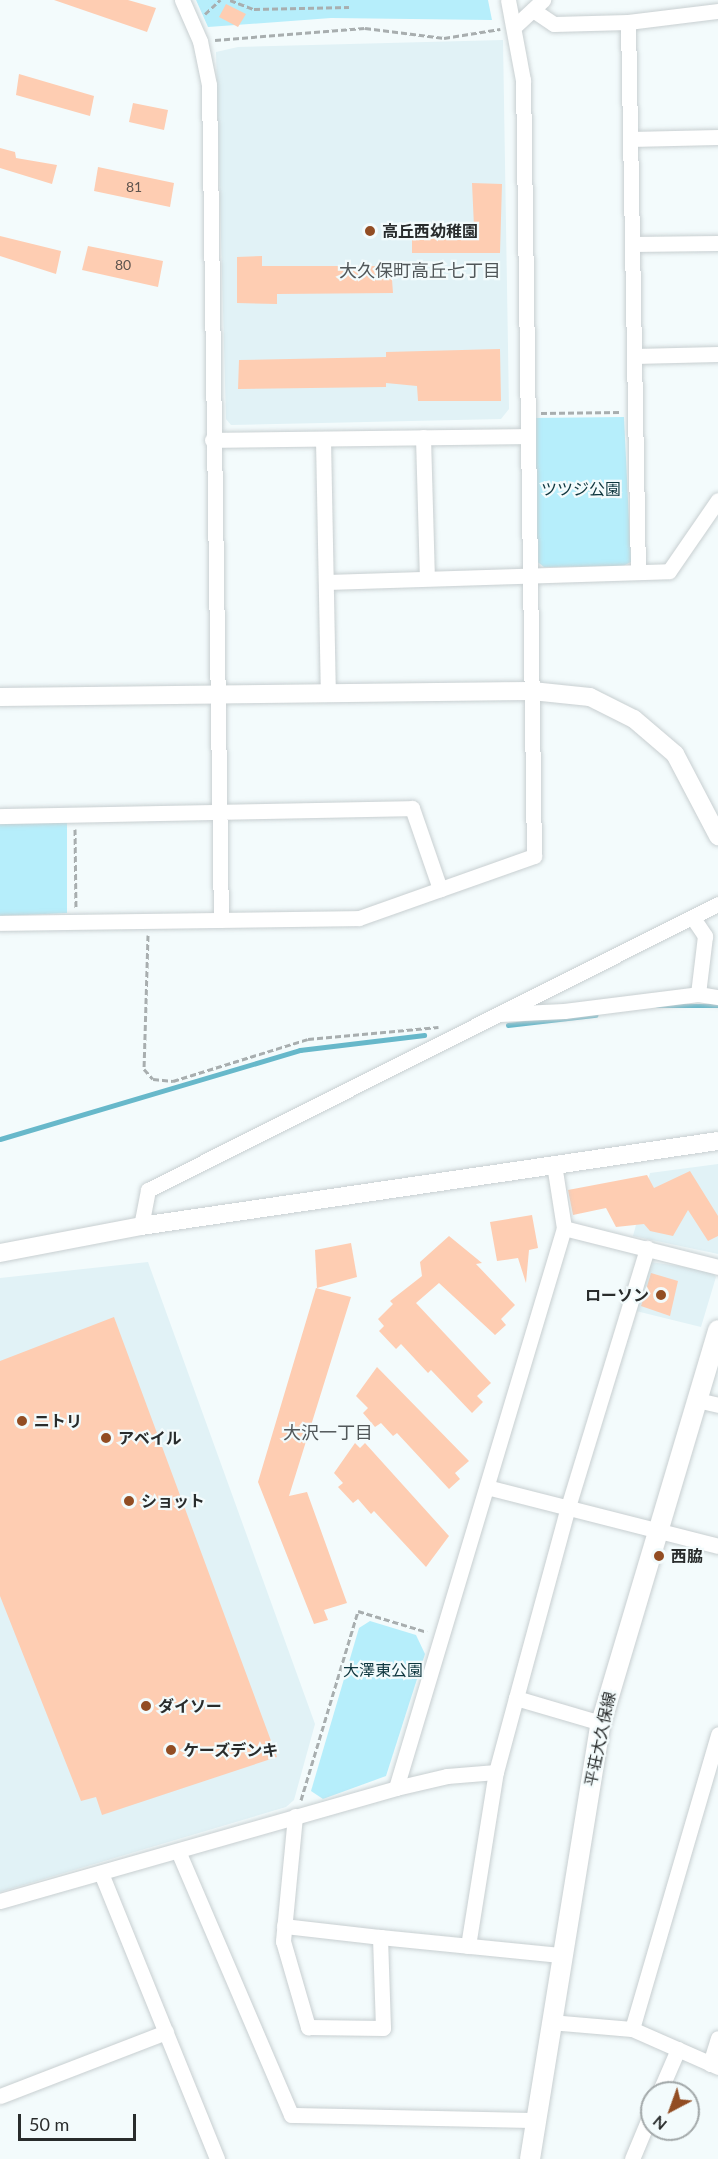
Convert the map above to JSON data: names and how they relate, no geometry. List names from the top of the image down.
{
  "streets": {
    "main road": ["平荘大久保線"]
  },
  "districts": ["大久保町高丘七丁目", "大沢一丁目"],
  "parks": ["ツツジ公園", "大澤東公園"],
  "places": [
    "高丘西幼稚園",
    "ローソン",
    "ニトリ",
    "アベイル",
    "ショット",
    "西脇",
    "ダイソー",
    "ケーズデンキ"
  ],
  "house_numbers": ["81", "80"],
  "scale_bar": "50 m",
  "north": "bottom left"
}
